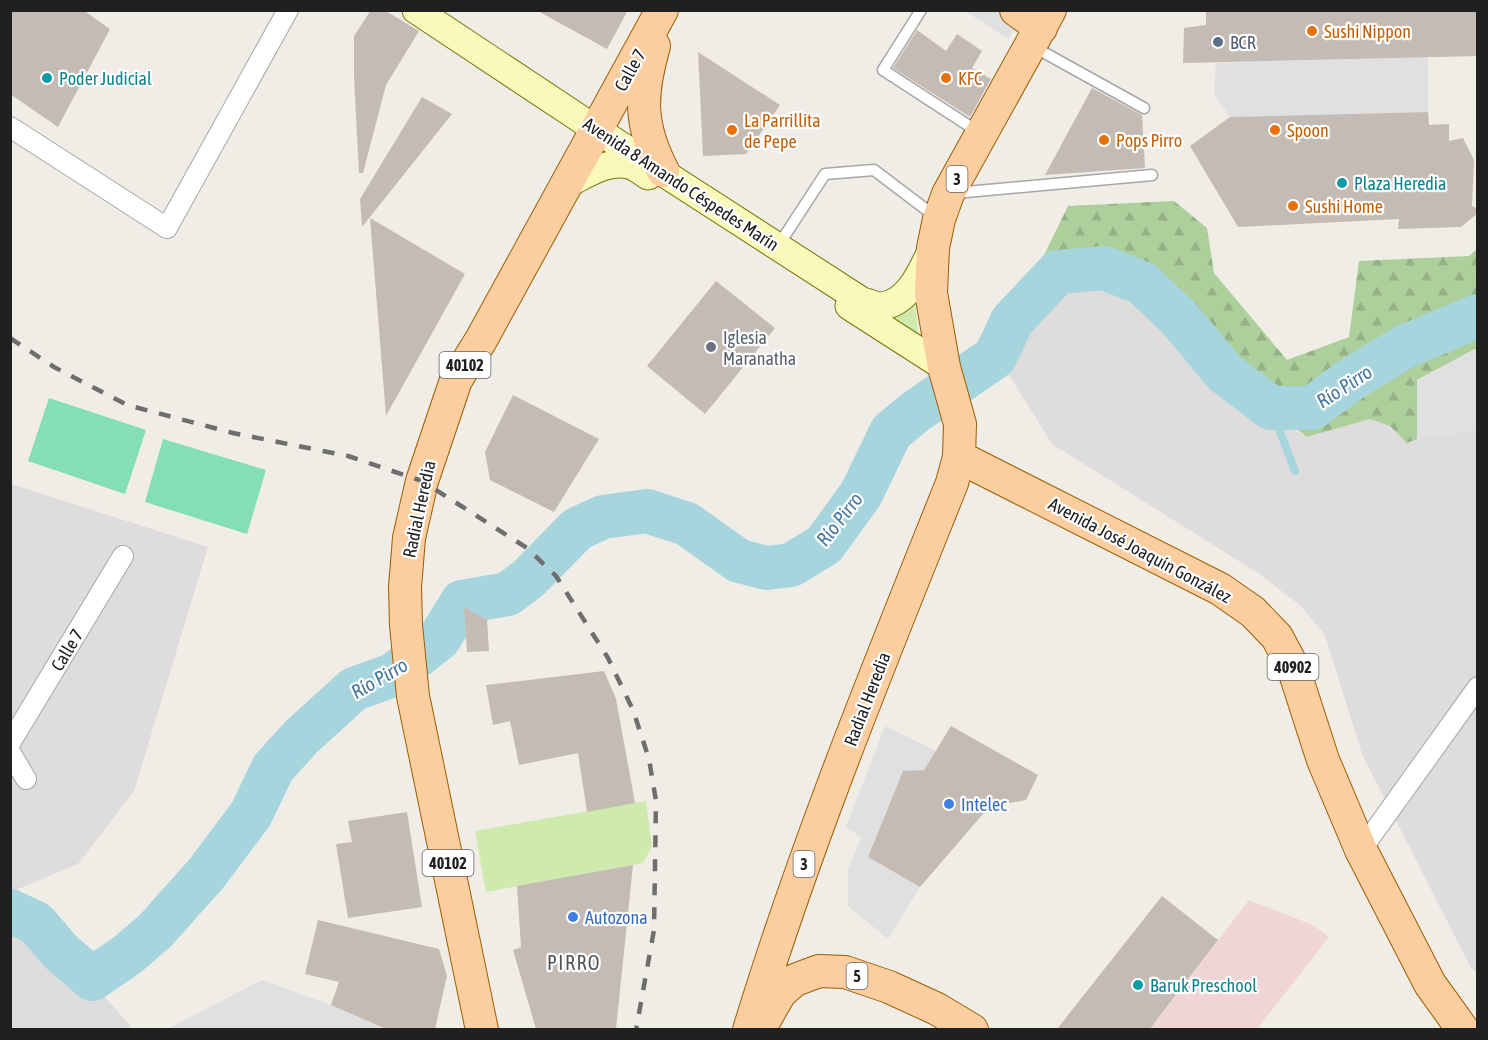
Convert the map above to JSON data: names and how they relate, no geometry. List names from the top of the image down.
{
  "streets": {
    "main road": [
      "Calle 7",
      "3",
      "40102",
      "Radial Heredia",
      "Avenida José Joaquín González",
      "40902",
      "5"
    ],
    "street": ["Avenida 8 Amando Céspedes Marín"]
  },
  "crossings": [
    ["Calle 7", "Avenida 8 Amando Céspedes Marín"],
    ["Calle 7", "Radial Heredia"],
    ["3", "Avenida 8 Amando Céspedes Marín"],
    ["3", "Radial Heredia"],
    ["Avenida 8 Amando Céspedes Marín", "Radial Heredia"],
    ["Radial Heredia", "Avenida José Joaquín González"]
  ],
  "districts": ["PIRRO"],
  "water": ["Río Pirro"],
  "places": [
    "Sushi Nippon",
    "BCR",
    "Poder Judicial",
    "KFC",
    "La Parrillita de Pepe",
    "Spoon",
    "Pops Pirro",
    "Plaza Heredia",
    "Sushi Home",
    "Iglesia Maranatha",
    "Intelec",
    "Autozona",
    "Baruk Preschool"
  ]
}
